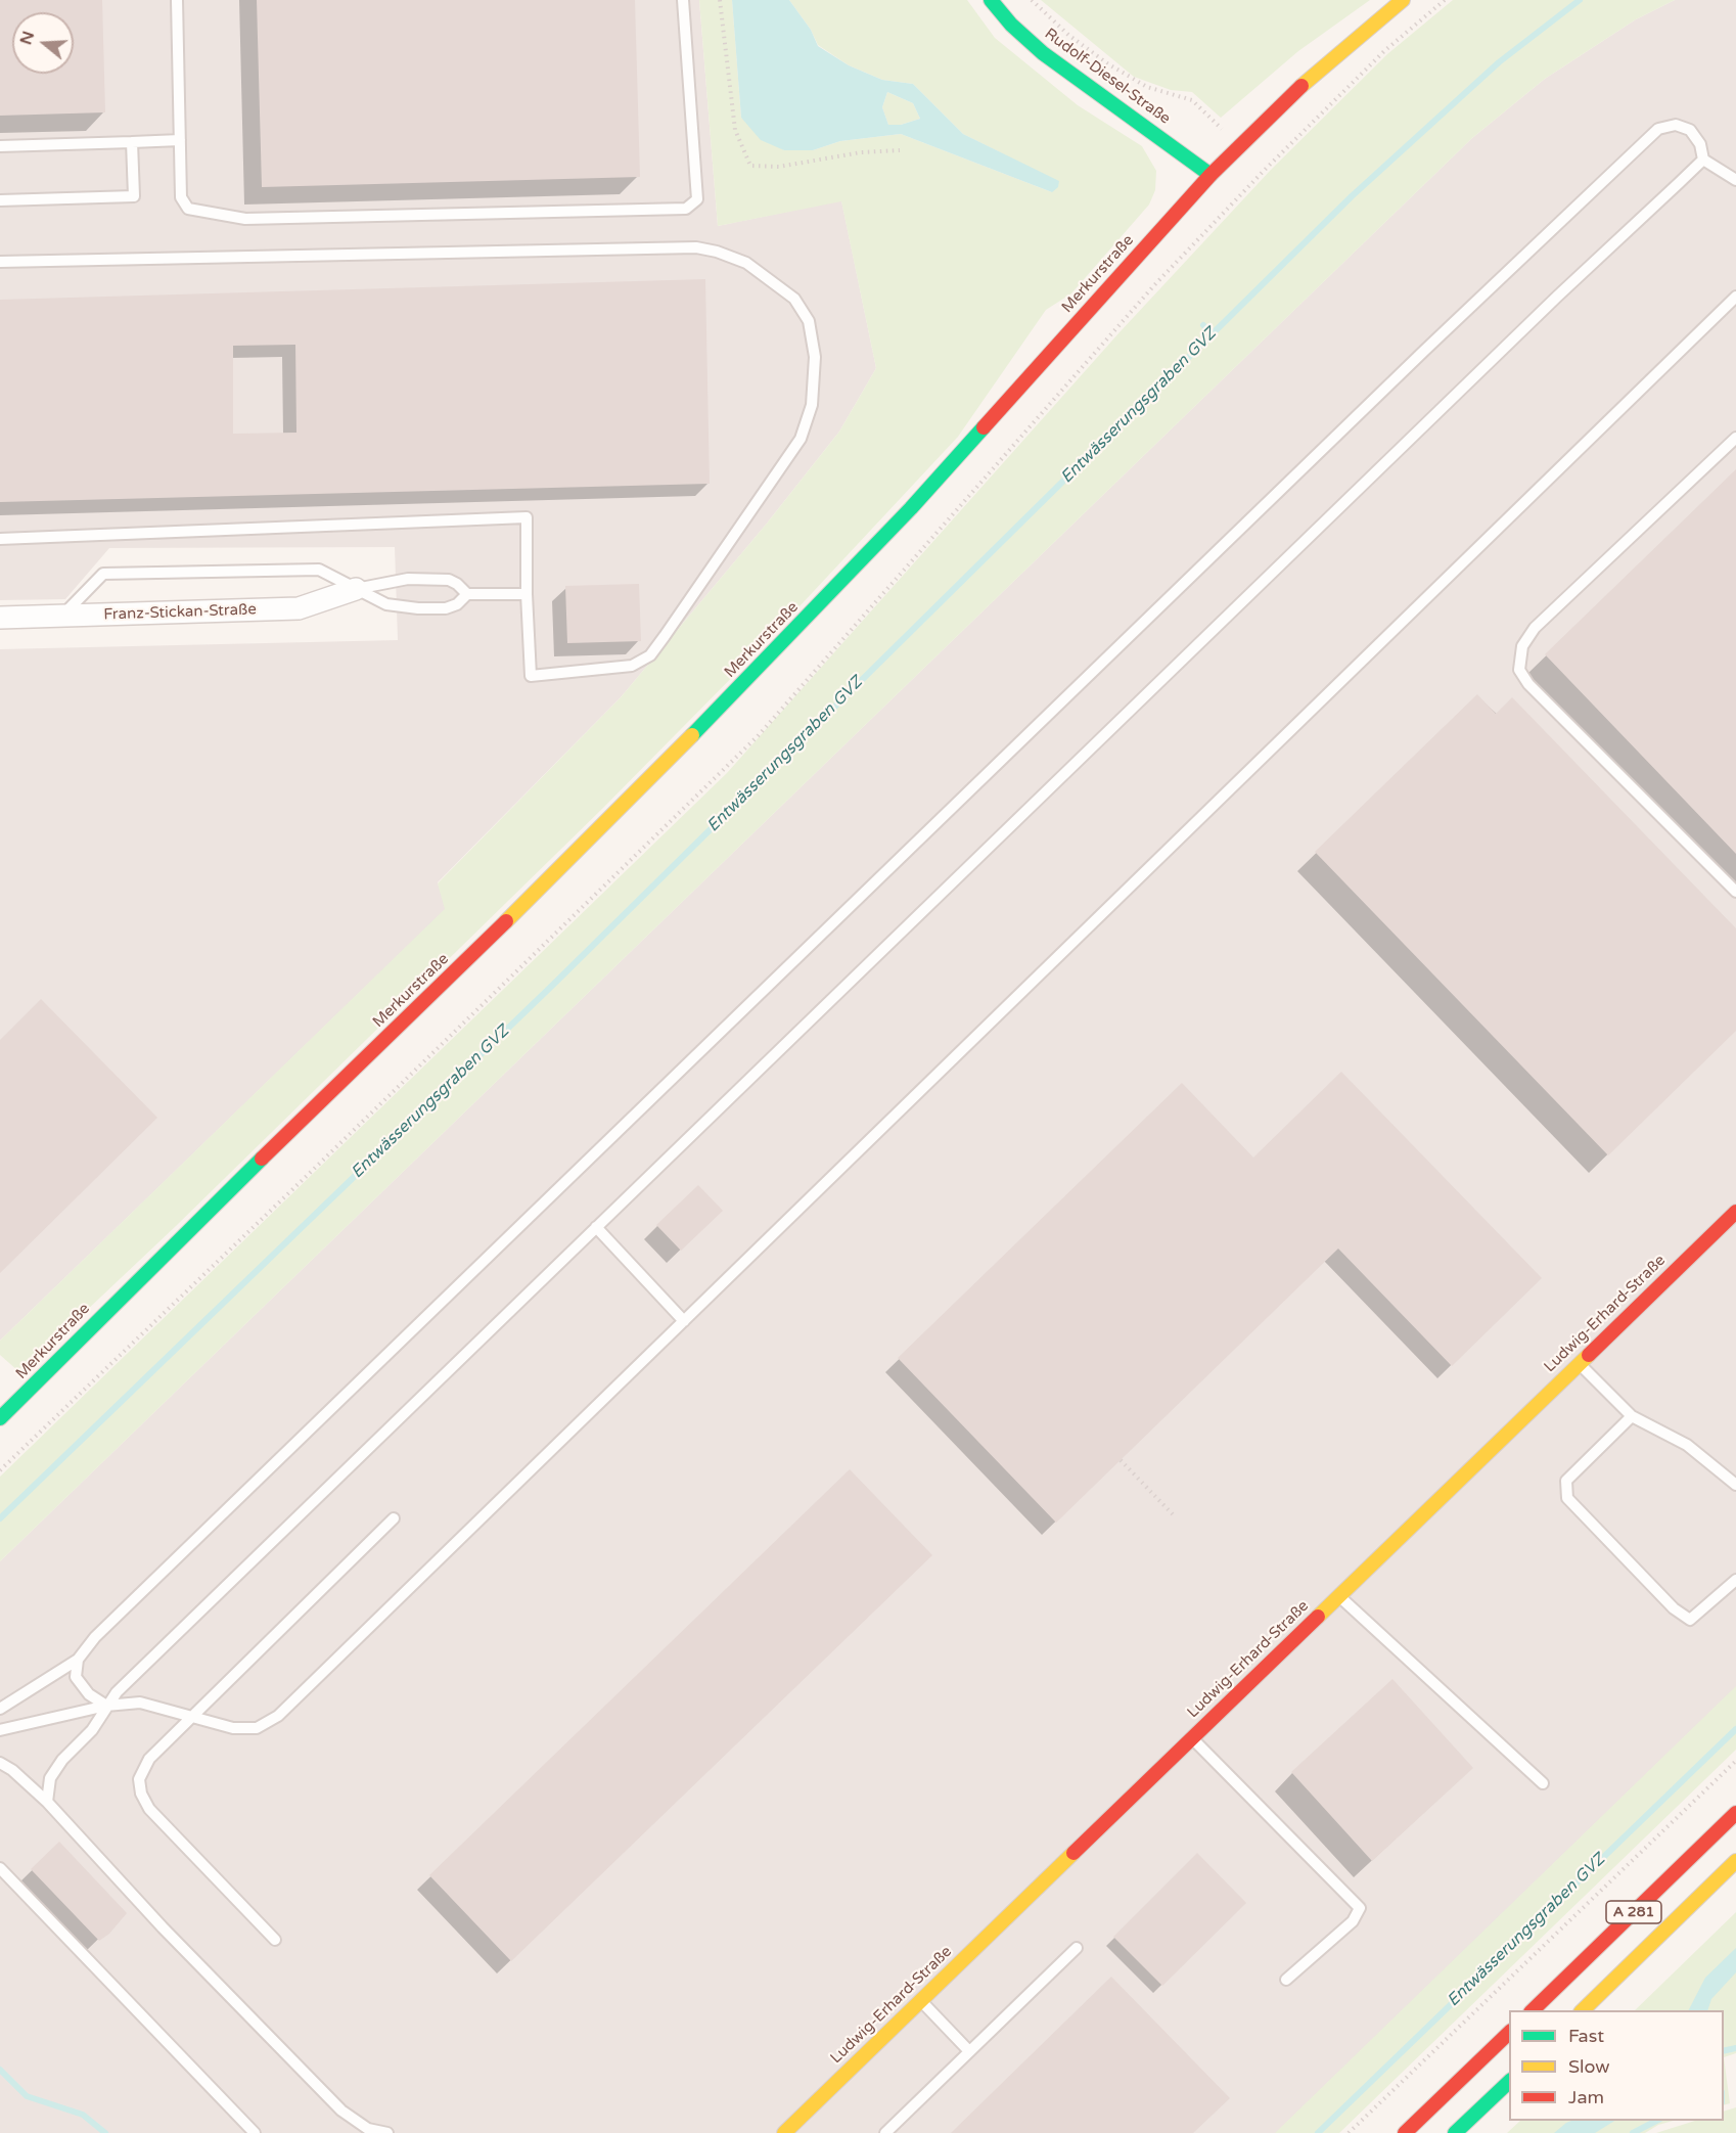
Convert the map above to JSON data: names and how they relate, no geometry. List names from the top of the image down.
{
  "streets": {
    "main road": [
      "Rudolf-Diesel-Straße",
      "Merkurstraße",
      "Ludwig-Erhard-Straße",
      "A 281"
    ],
    "street": ["Franz-Stickan-Straße"]
  },
  "crossings": [
    ["Rudolf-Diesel-Straße", "Merkurstraße"]
  ],
  "water": ["Entwässerungsgraben GVZ"],
  "legend": ["Fast", "Slow", "Jam"],
  "north": "left"
}
